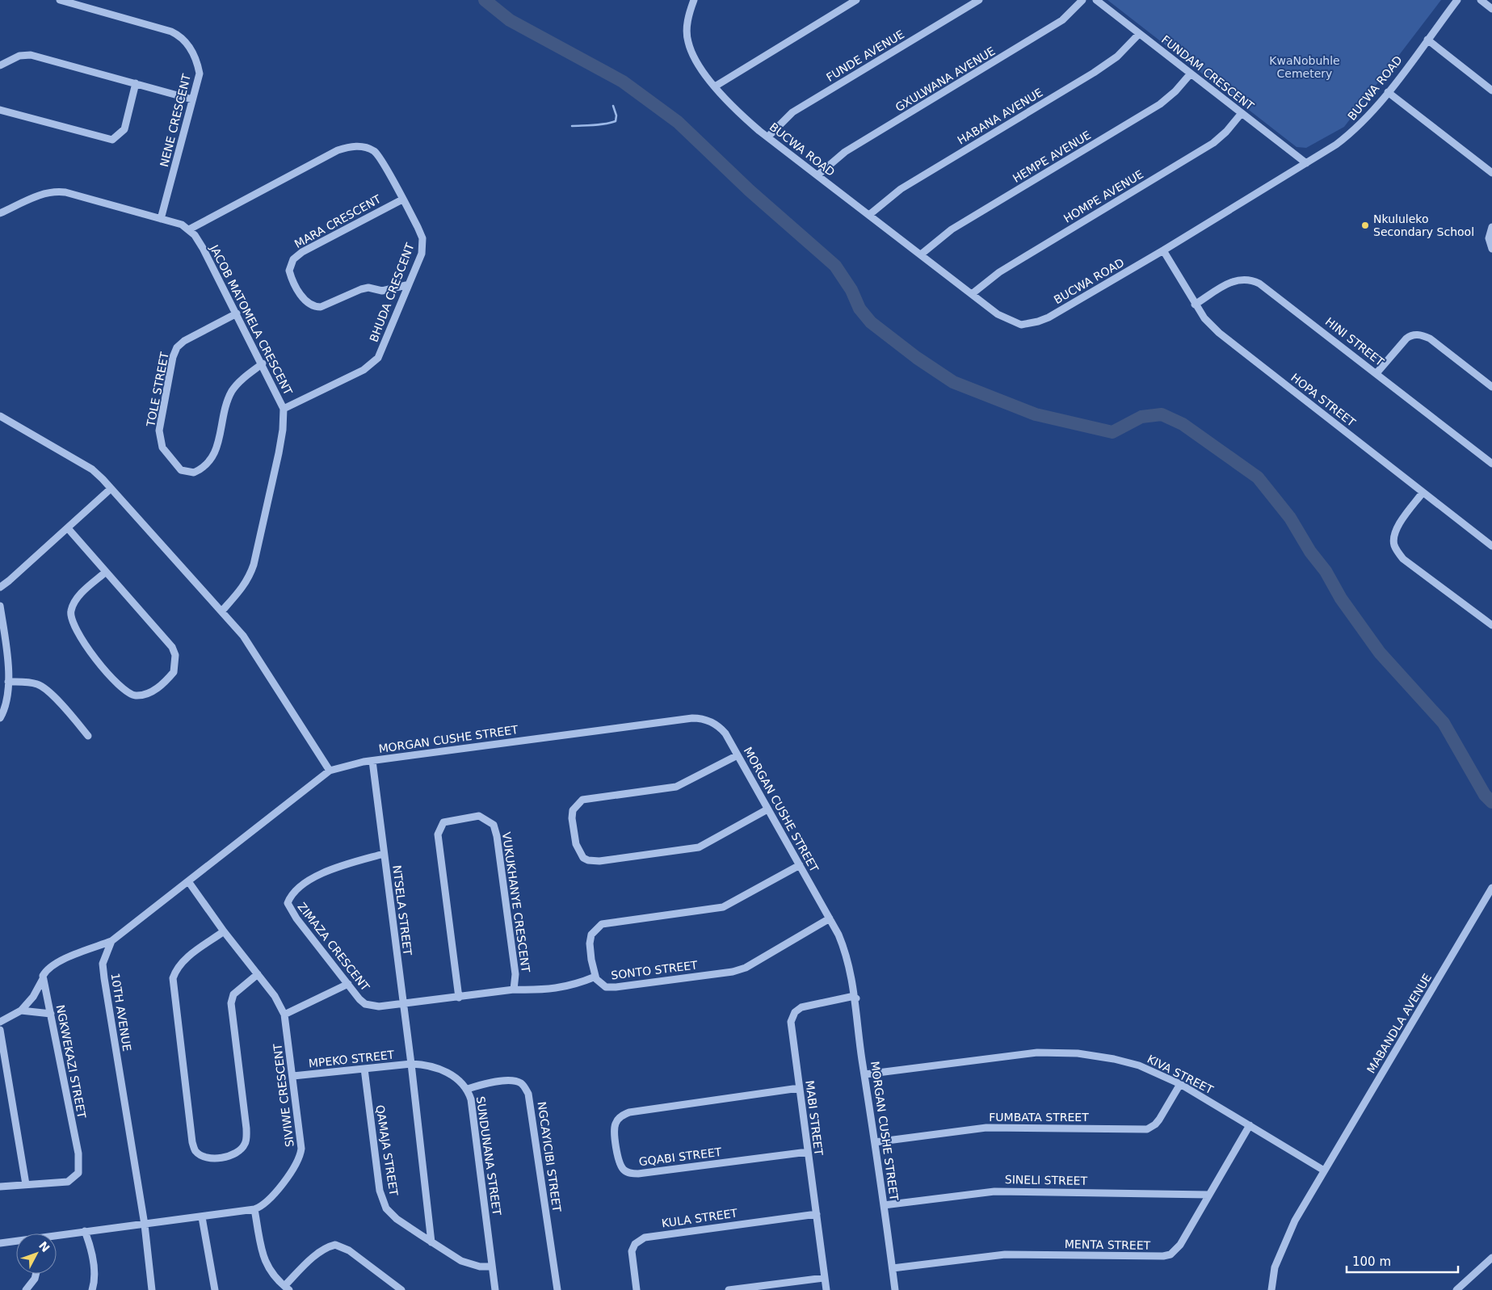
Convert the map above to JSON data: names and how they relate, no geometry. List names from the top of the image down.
{
  "streets": {
    "street": [
      "FUNDE AVENUE",
      "FUNDAM CRESCENT",
      "GXULWANA AVENUE",
      "BUCWA ROAD",
      "HABANA AVENUE",
      "NENE CRESCENT",
      "HEMPE AVENUE",
      "HOMPE AVENUE",
      "MARA CRESCENT",
      "BHUDA CRESCENT",
      "JACOB MATOMELA CRESCENT",
      "HINI STREET",
      "TOLE STREET",
      "HOPA STREET",
      "MORGAN CUSHE STREET",
      "VUKUKHANYE CRESCENT",
      "NTSELA STREET",
      "ZIMAZA CRESCENT",
      "SONTO STREET",
      "10TH AVENUE",
      "MABANDLA AVENUE",
      "MPEKO STREET",
      "NGKWEKAZI STREET",
      "KIVA STREET",
      "SIVIWE CRESCENT",
      "FUMBATA STREET",
      "MABI STREET",
      "QAMAJA STREET",
      "SUNDUNANA STREET",
      "NGCAYICIBI STREET",
      "GQABI STREET",
      "SINELI STREET",
      "KULA STREET",
      "MENTA STREET"
    ]
  },
  "crossings": [
    ["FUNDE AVENUE", "BUCWA ROAD"],
    ["FUNDAM CRESCENT", "BUCWA ROAD"],
    ["FUNDAM CRESCENT", "HABANA AVENUE"],
    ["FUNDAM CRESCENT", "HEMPE AVENUE"],
    ["FUNDAM CRESCENT", "HOMPE AVENUE"],
    ["GXULWANA AVENUE", "BUCWA ROAD"],
    ["BUCWA ROAD", "HABANA AVENUE"],
    ["BUCWA ROAD", "HEMPE AVENUE"],
    ["BUCWA ROAD", "HOMPE AVENUE"],
    ["BUCWA ROAD", "HOPA STREET"],
    ["NENE CRESCENT", "JACOB MATOMELA CRESCENT"],
    ["MARA CRESCENT", "BHUDA CRESCENT"],
    ["BHUDA CRESCENT", "JACOB MATOMELA CRESCENT"],
    ["JACOB MATOMELA CRESCENT", "TOLE STREET"],
    ["HINI STREET", "HOPA STREET"],
    ["MORGAN CUSHE STREET", "NTSELA STREET"],
    ["MORGAN CUSHE STREET", "SONTO STREET"],
    ["MORGAN CUSHE STREET", "KIVA STREET"],
    ["MORGAN CUSHE STREET", "FUMBATA STREET"],
    ["MORGAN CUSHE STREET", "MABI STREET"],
    ["MORGAN CUSHE STREET", "SINELI STREET"],
    ["MORGAN CUSHE STREET", "MENTA STREET"],
    ["NTSELA STREET", "ZIMAZA CRESCENT"],
    ["NTSELA STREET", "MPEKO STREET"],
    ["NTSELA STREET", "QAMAJA STREET"],
    ["NTSELA STREET", "SUNDUNANA STREET"],
    ["10TH AVENUE", "SIVIWE CRESCENT"],
    ["MABANDLA AVENUE", "KIVA STREET"],
    ["MPEKO STREET", "SIVIWE CRESCENT"],
    ["MPEKO STREET", "QAMAJA STREET"],
    ["MPEKO STREET", "SUNDUNANA STREET"],
    ["KIVA STREET", "FUMBATA STREET"],
    ["KIVA STREET", "MENTA STREET"],
    ["MABI STREET", "GQABI STREET"],
    ["MABI STREET", "KULA STREET"],
    ["QAMAJA STREET", "SUNDUNANA STREET"],
    ["SUNDUNANA STREET", "NGCAYICIBI STREET"],
    ["SINELI STREET", "MENTA STREET"]
  ],
  "parks": ["KwaNobuhle Cemetery"],
  "places": ["Nkululeko Secondary School"],
  "scale_bar": "100 m",
  "north": "top right"
}
